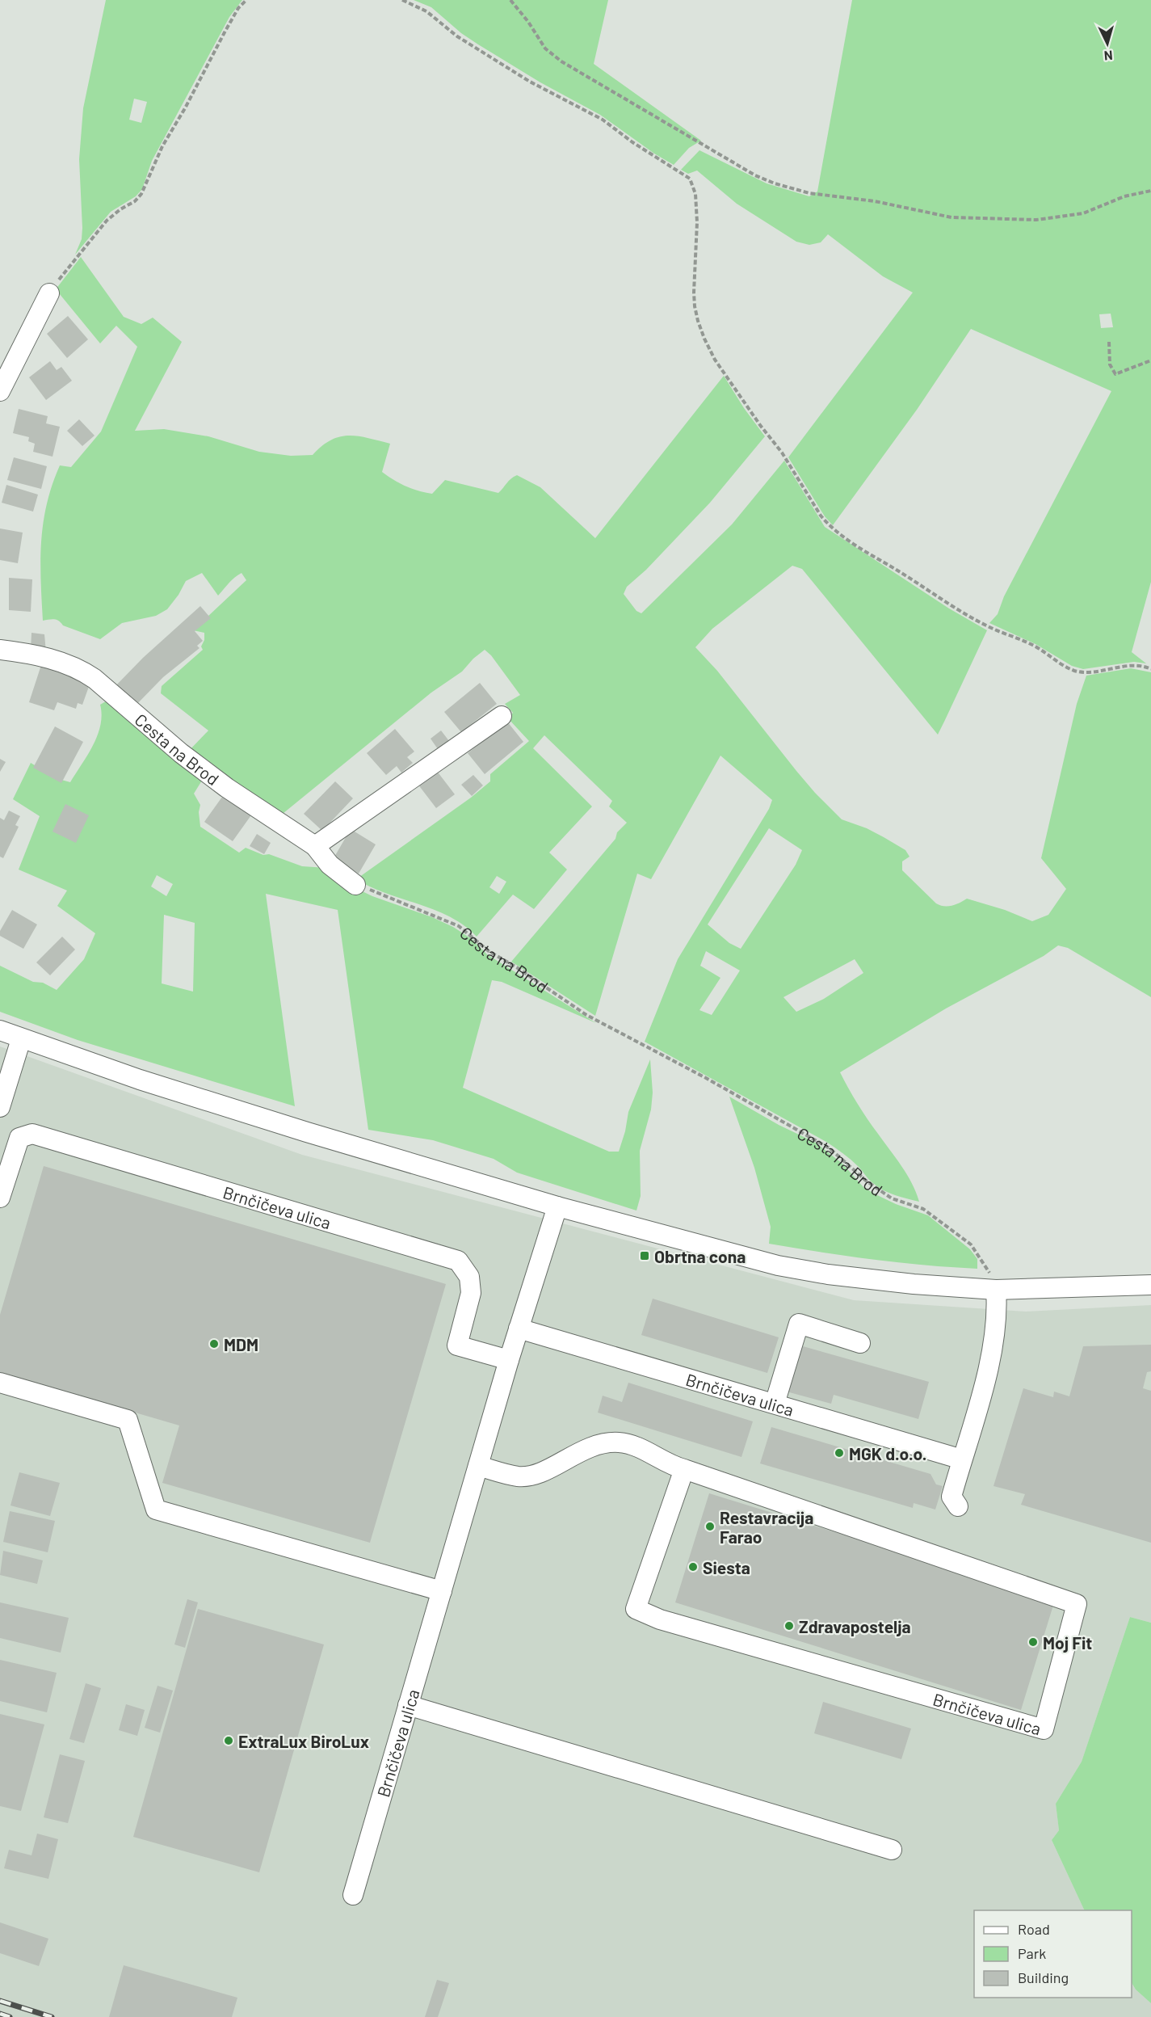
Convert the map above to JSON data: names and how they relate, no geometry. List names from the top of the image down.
{
  "streets": {
    "street": ["Cesta na Brod", "Brnčičeva ulica"]
  },
  "places": {
    "transit": ["Obrtna cona"],
    "other": [
      "MDM",
      "MGK d.o.o.",
      "Restavracija Farao",
      "Siesta",
      "Zdravapostelja",
      "Moj Fit",
      "ExtraLux BiroLux"
    ]
  },
  "legend": ["Road", "Park", "Building"],
  "north": "bottom"
}
